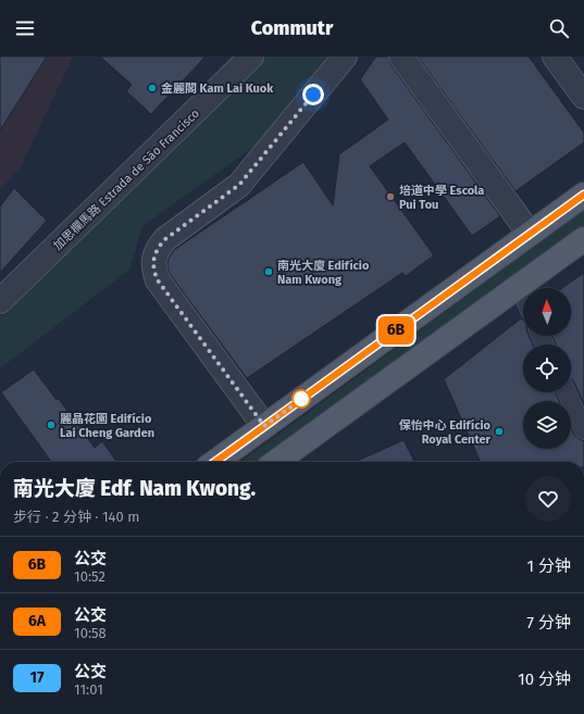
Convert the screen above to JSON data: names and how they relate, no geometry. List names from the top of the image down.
{
  "streets": {
    "street": ["加思欄馬路 Estrada de São Francisco"]
  },
  "places": [
    "金麗閣 Kam Lai Kuok",
    "培道中學 Escola Pui Tou",
    "南光大廈 Edifício Nam Kwong",
    "麗晶花園 Edifício Lai Cheng Garden",
    "保怡中心 Edifício Royal Center"
  ],
  "lines": ["bus line 6B"],
  "north": "top",
  "page": {
    "header": "Commutr",
    "on_map": "6B",
    "heading": ["南光大廈 Edf. Nam Kwong.", "步行 · 2 分钟 · 140 m"],
    "list": [
      {
        "mark": "6B",
        "name": "公交",
        "note": "10:52",
        "value": "1 分钟"
      },
      {
        "mark": "6A",
        "name": "公交",
        "note": "10:58",
        "value": "7 分钟"
      },
      {
        "mark": "17",
        "name": "公交",
        "note": "11:01",
        "value": "10 分钟"
      }
    ]
  }
}
